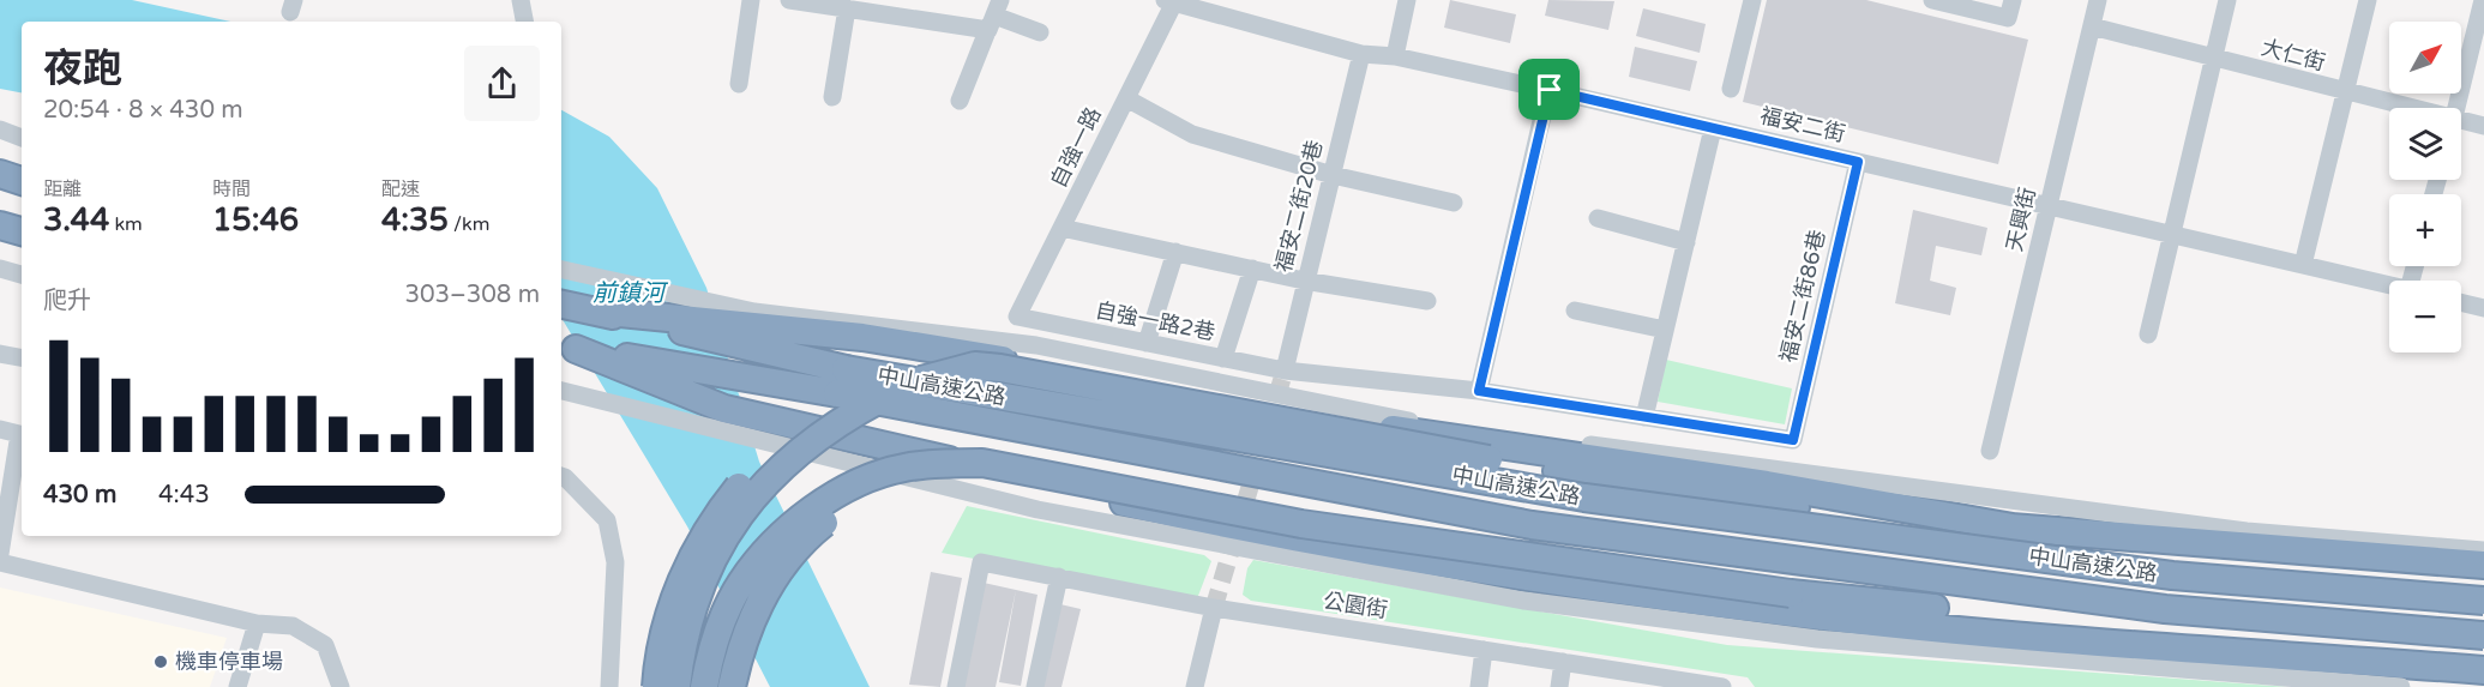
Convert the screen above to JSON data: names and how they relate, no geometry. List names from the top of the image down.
{
  "streets": {
    "highway": ["中山高速公路"],
    "street": [
      "大仁街",
      "福安二街",
      "自強一路",
      "福安二街20巷",
      "天興街",
      "福安二街86巷",
      "自強一路2巷",
      "公園街"
    ]
  },
  "crossings": [
    ["大仁街", "天興街"],
    ["福安二街", "自強一路"],
    ["福安二街", "福安二街20巷"],
    ["福安二街", "天興街"],
    ["福安二街", "福安二街86巷"],
    ["自強一路", "自強一路2巷"],
    ["福安二街20巷", "自強一路2巷"],
    ["福安二街86巷", "自強一路2巷"]
  ],
  "water": ["前鎮河"],
  "places": ["機車停車場"],
  "north": "top right",
  "page": {
    "map_buttons": ["+", "−"],
    "heading": ["夜跑", "20:54 · 8 × 430 m"],
    "stats": [
      ["距離", "3.44 km"],
      ["時間", "15:46"],
      ["配速", "4:35 /km"]
    ],
    "chart": ["爬升", "303–308 m"],
    "list": [
      {
        "name": "430 m",
        "note": "4:43"
      }
    ]
  }
}
